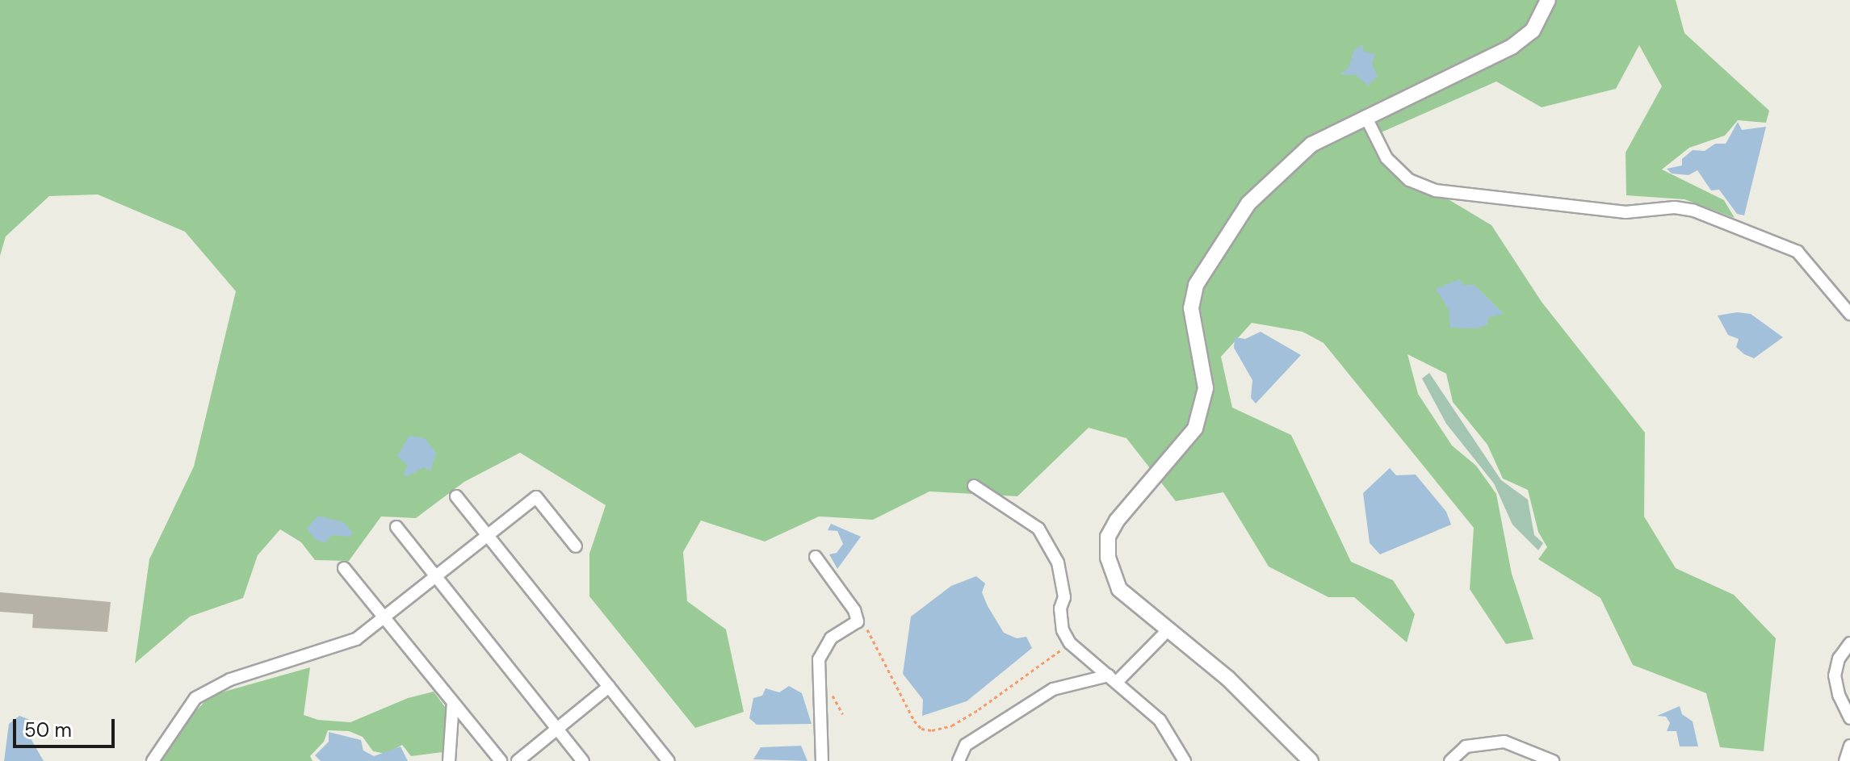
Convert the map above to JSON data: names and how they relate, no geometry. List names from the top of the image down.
{
  "scale_bar": "50 m"
}
